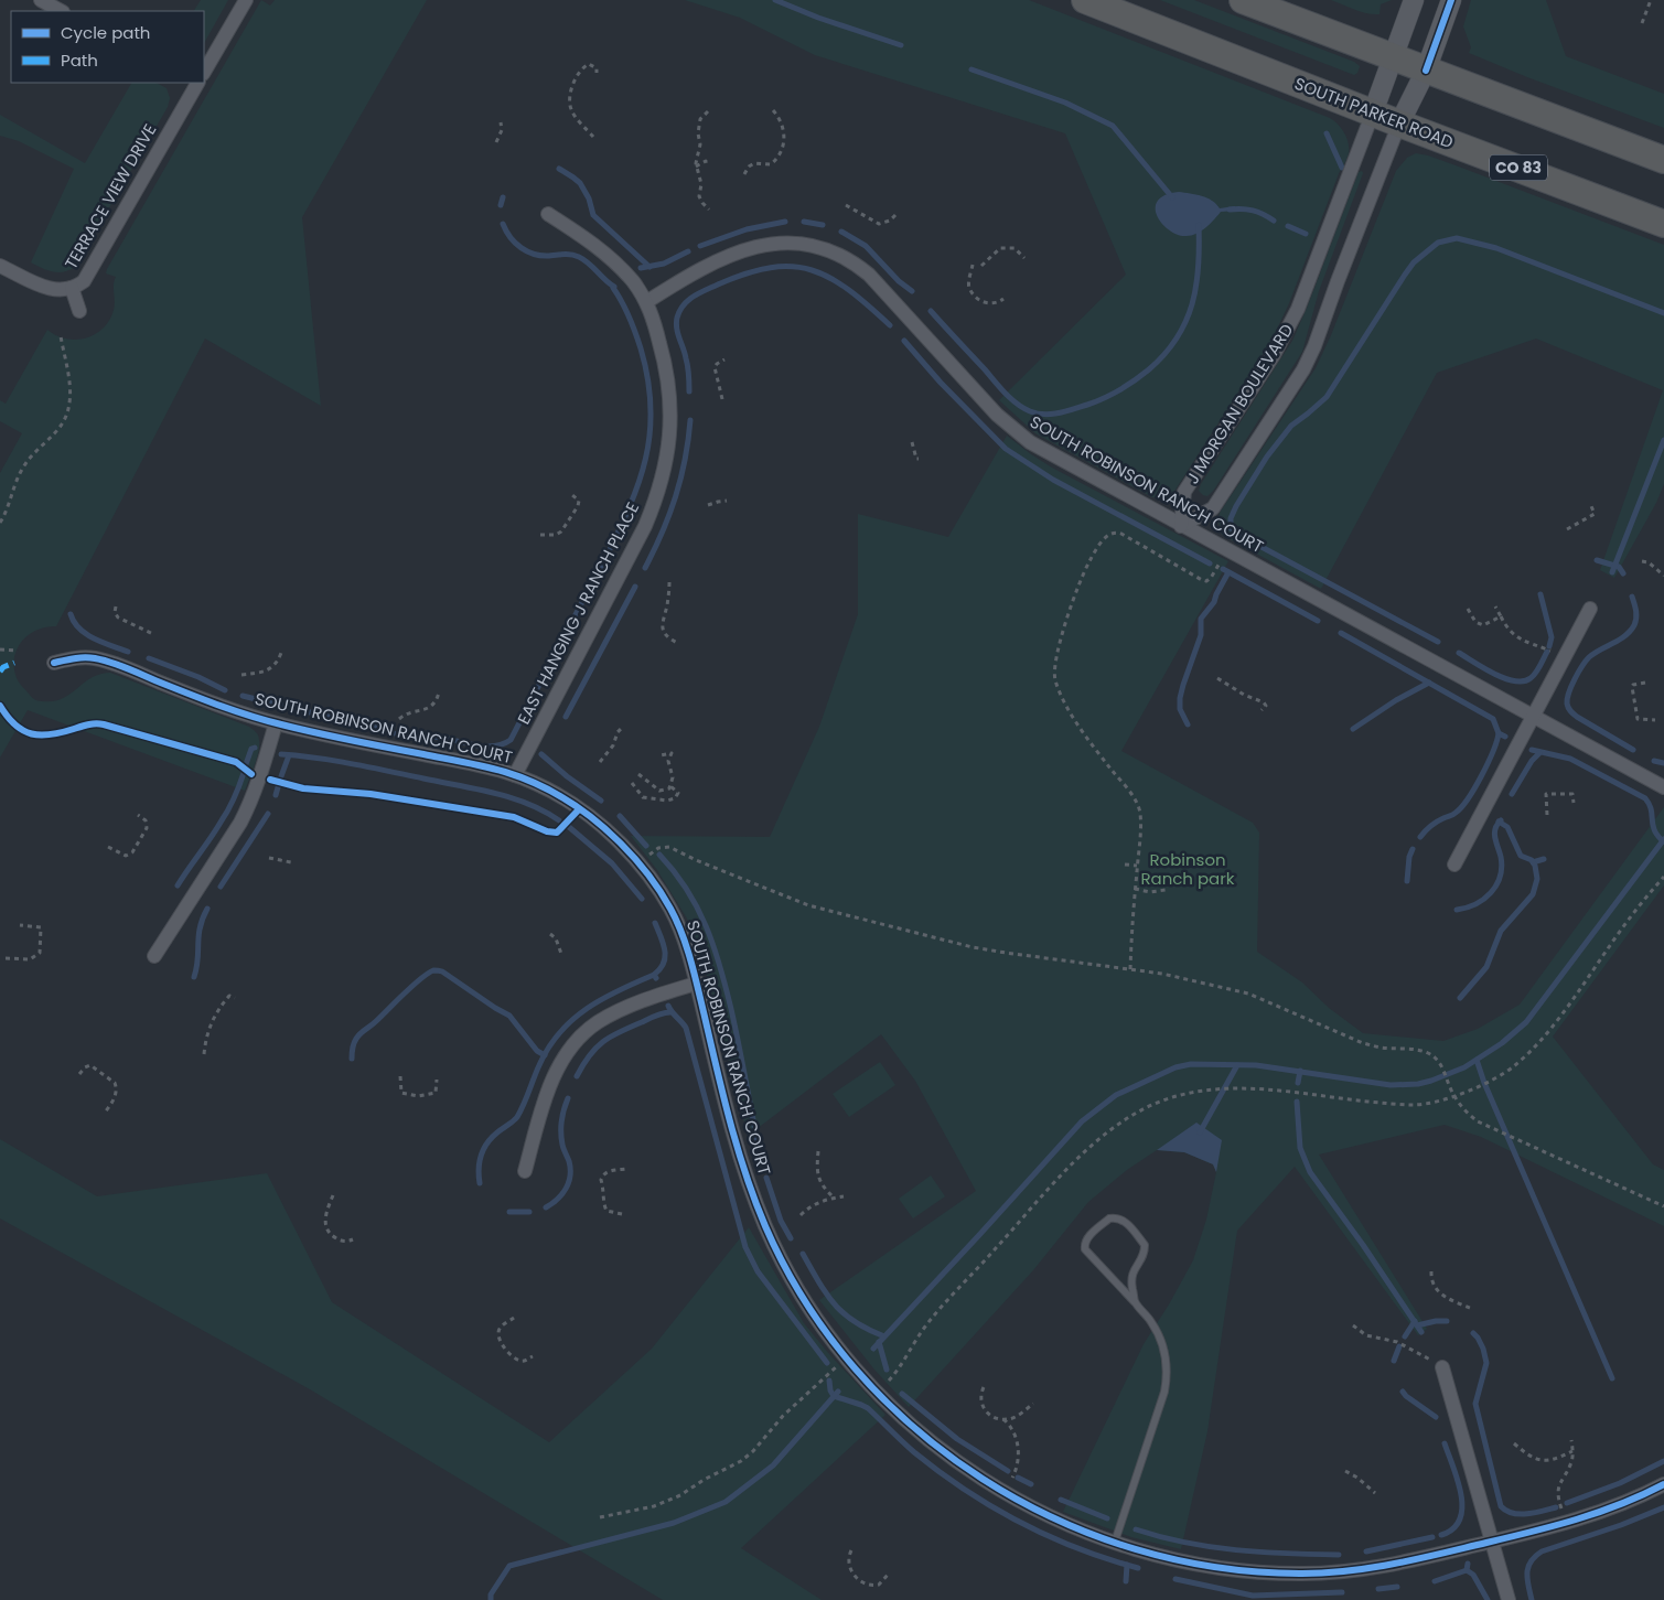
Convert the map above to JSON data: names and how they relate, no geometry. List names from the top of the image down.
{
  "streets": {
    "highway": ["SOUTH PARKER ROAD", "CO 83"],
    "street": [
      "TERRACE VIEW DRIVE",
      "J MORGAN BOULEVARD",
      "SOUTH ROBINSON RANCH COURT",
      "EAST HANGING J RANCH PLACE"
    ]
  },
  "crossings": [
    ["SOUTH PARKER ROAD", "J MORGAN BOULEVARD"],
    ["J MORGAN BOULEVARD", "SOUTH ROBINSON RANCH COURT"],
    ["SOUTH ROBINSON RANCH COURT", "EAST HANGING J RANCH PLACE"]
  ],
  "parks": ["Robinson Ranch park"],
  "legend": ["Cycle path", "Path"]
}
